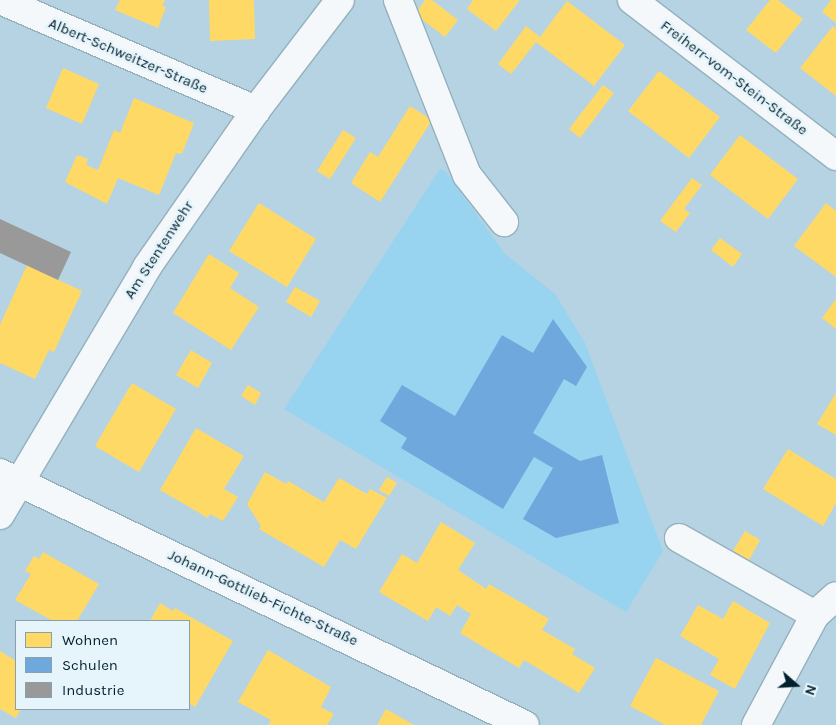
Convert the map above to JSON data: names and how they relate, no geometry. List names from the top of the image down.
{
  "streets": {
    "street": [
      "Albert-Schweitzer-Straße",
      "Freiherr-vom-Stein-Straße",
      "Am Stentenwehr",
      "Johann-Gottlieb-Fichte-Straße"
    ]
  },
  "crossings": [
    ["Albert-Schweitzer-Straße", "Am Stentenwehr"],
    ["Am Stentenwehr", "Johann-Gottlieb-Fichte-Straße"]
  ],
  "legend": ["Wohnen", "Schulen", "Industrie"],
  "north": "right"
}
